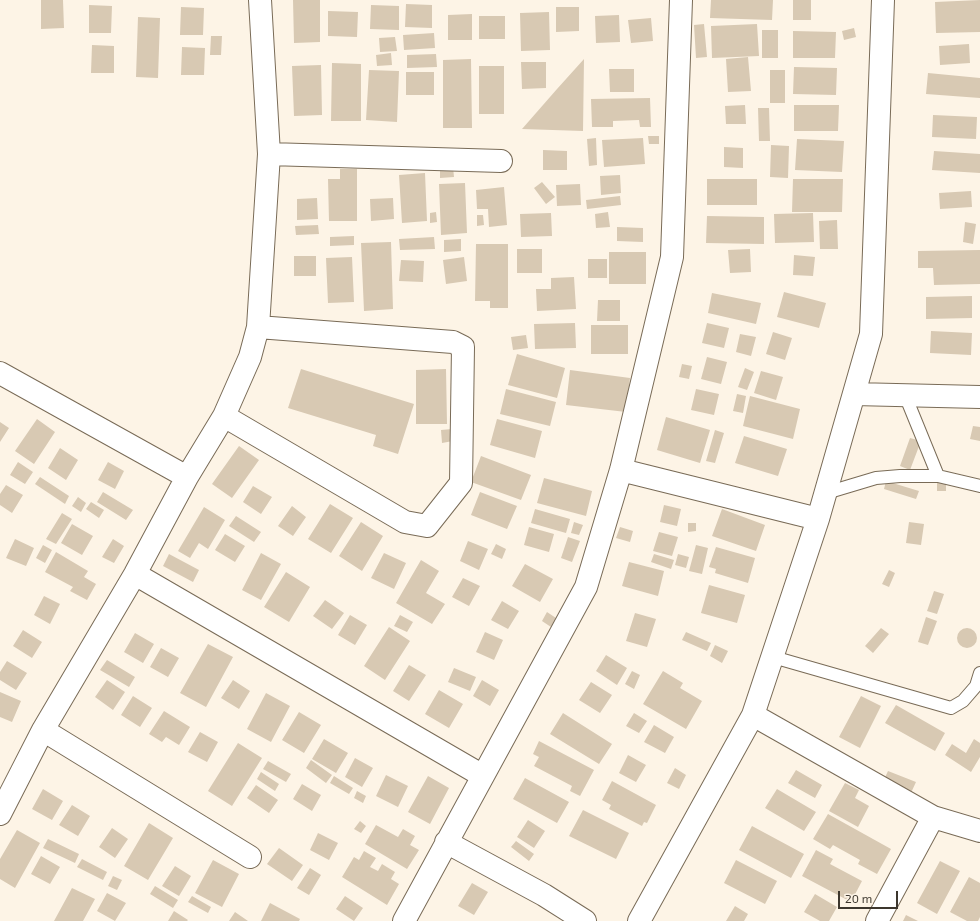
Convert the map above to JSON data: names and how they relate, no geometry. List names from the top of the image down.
{
  "scale_bar": "20 m"
}
